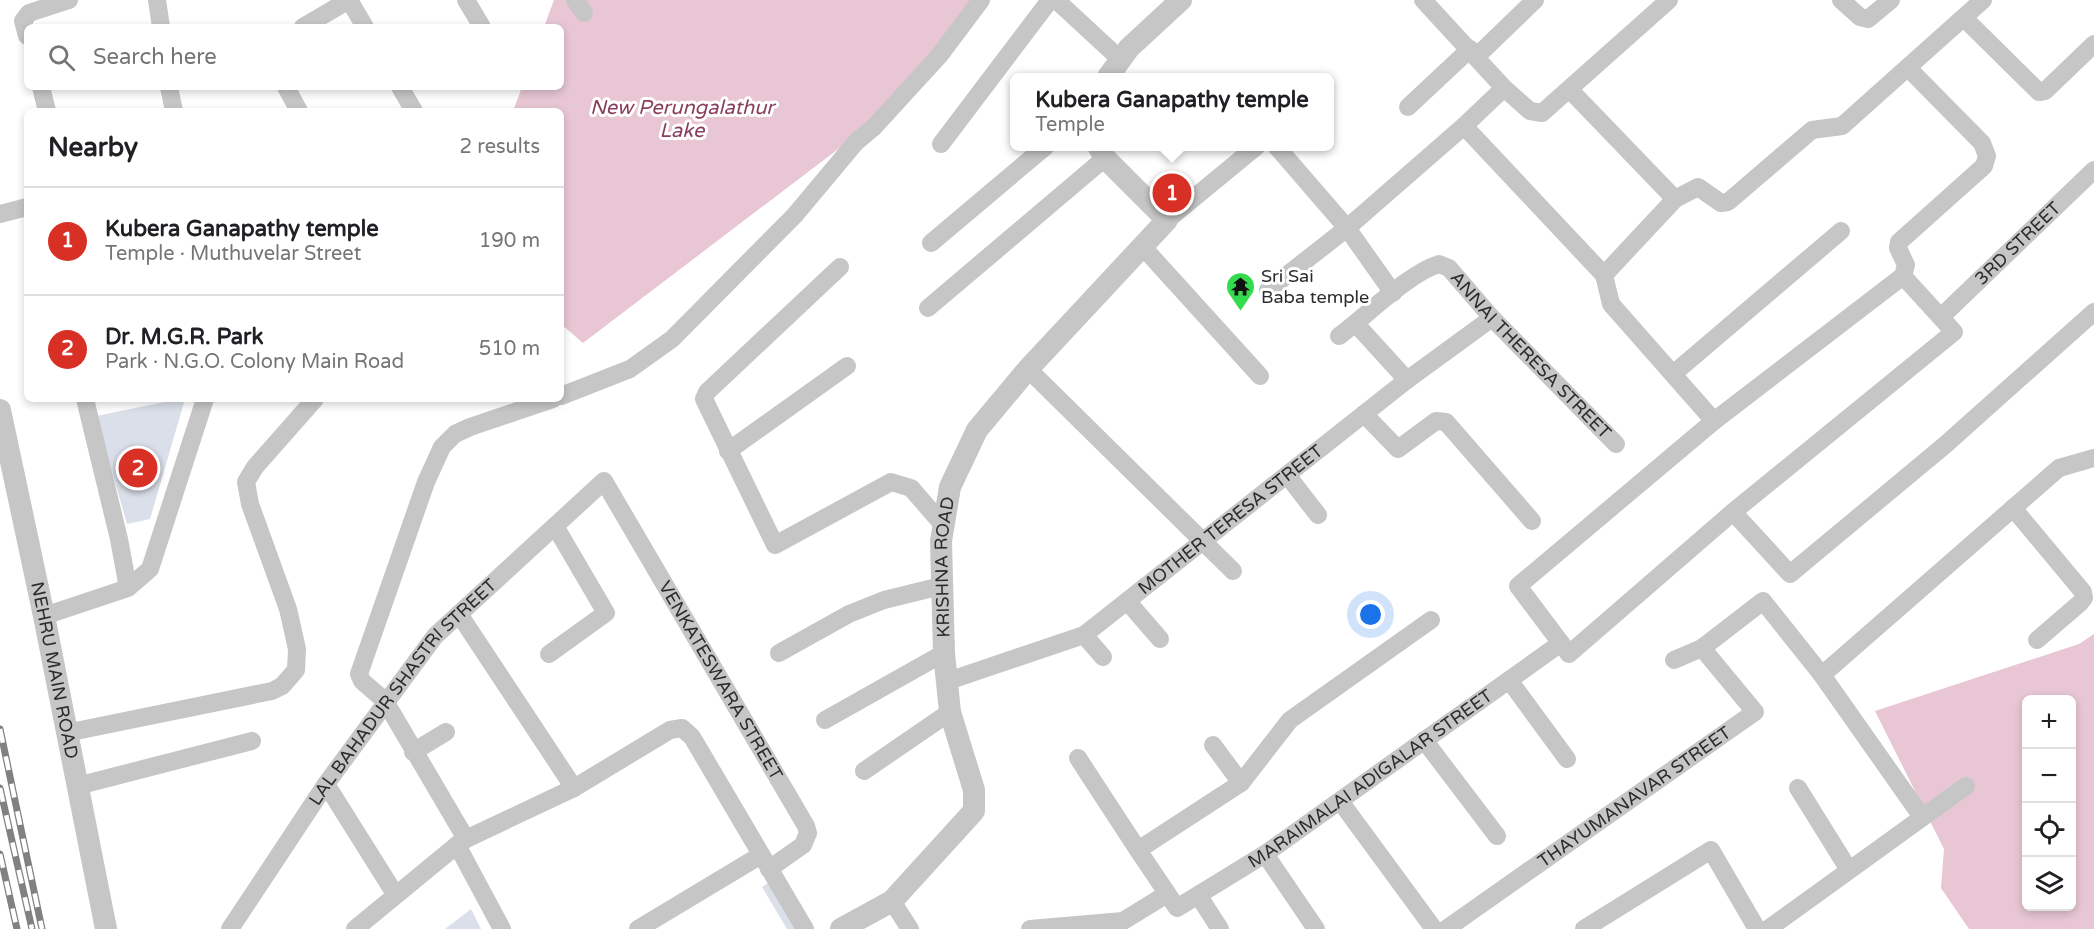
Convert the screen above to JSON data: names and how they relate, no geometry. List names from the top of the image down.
{
  "streets": {
    "street": [
      "3RD STREET",
      "ANNAI THERESA STREET",
      "MOTHER TERESA STREET",
      "KRISHNA ROAD",
      "NEHRU MAIN ROAD",
      "VENKATESWARA STREET",
      "LAL BAHADUR SHASTRI STREET",
      "MARAIMALAI ADIGALAR STREET",
      "THAYUMANAVAR STREET"
    ]
  },
  "crossings": [
    ["ANNAI THERESA STREET", "MOTHER TERESA STREET"],
    ["MOTHER TERESA STREET", "KRISHNA ROAD"],
    ["VENKATESWARA STREET", "LAL BAHADUR SHASTRI STREET"]
  ],
  "water": ["New Perungalathur Lake"],
  "places": {
    "temple": ["Sri Sai Baba temple"]
  },
  "page": {
    "search": "Search here",
    "popup": ["Kubera Ganapathy temple", "Temple"],
    "heading": ["Nearby", "2 results"],
    "pins": ["1", "2"],
    "list": [
      {
        "mark": "1",
        "name": "Kubera Ganapathy temple",
        "note": "Temple · Muthuvelar Street",
        "value": "190 m"
      },
      {
        "mark": "2",
        "name": "Dr. M.G.R. Park",
        "note": "Park · N.G.O. Colony Main Road",
        "value": "510 m"
      }
    ],
    "map_buttons": ["+", "−"]
  }
}
